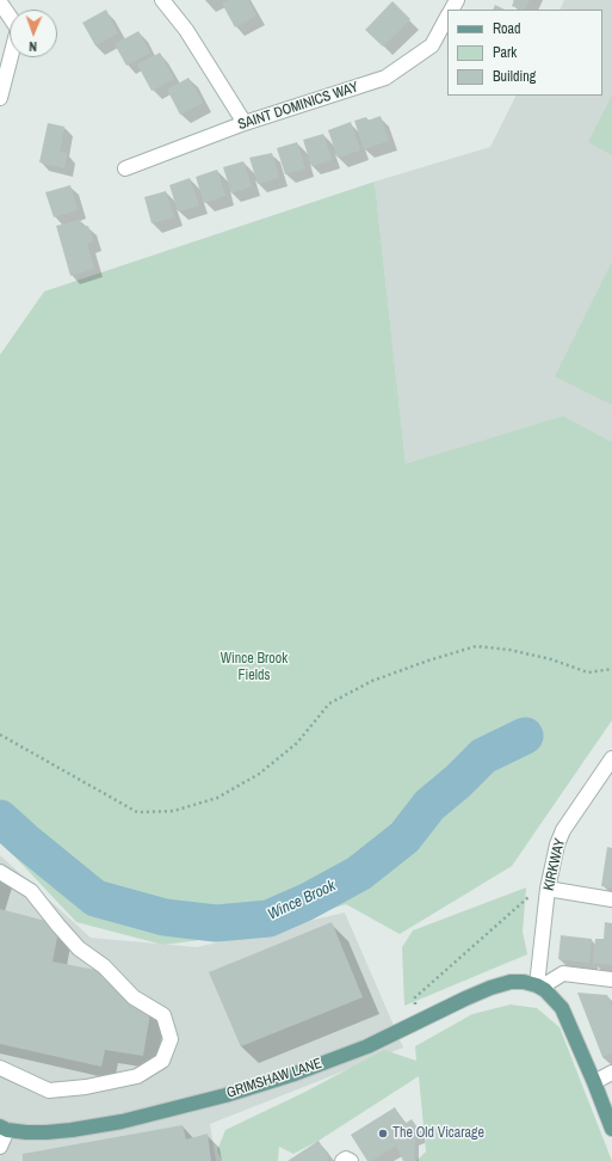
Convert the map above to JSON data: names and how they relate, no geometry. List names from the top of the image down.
{
  "streets": {
    "main road": ["GRIMSHAW LANE"],
    "street": ["SAINT DOMINICS WAY", "KIRKWAY"]
  },
  "crossings": [
    ["KIRKWAY", "GRIMSHAW LANE"]
  ],
  "water": ["Wince Brook"],
  "parks": ["Wince Brook Fields"],
  "places": ["The Old Vicarage"],
  "legend": ["Road", "Park", "Building"],
  "north": "bottom"
}
